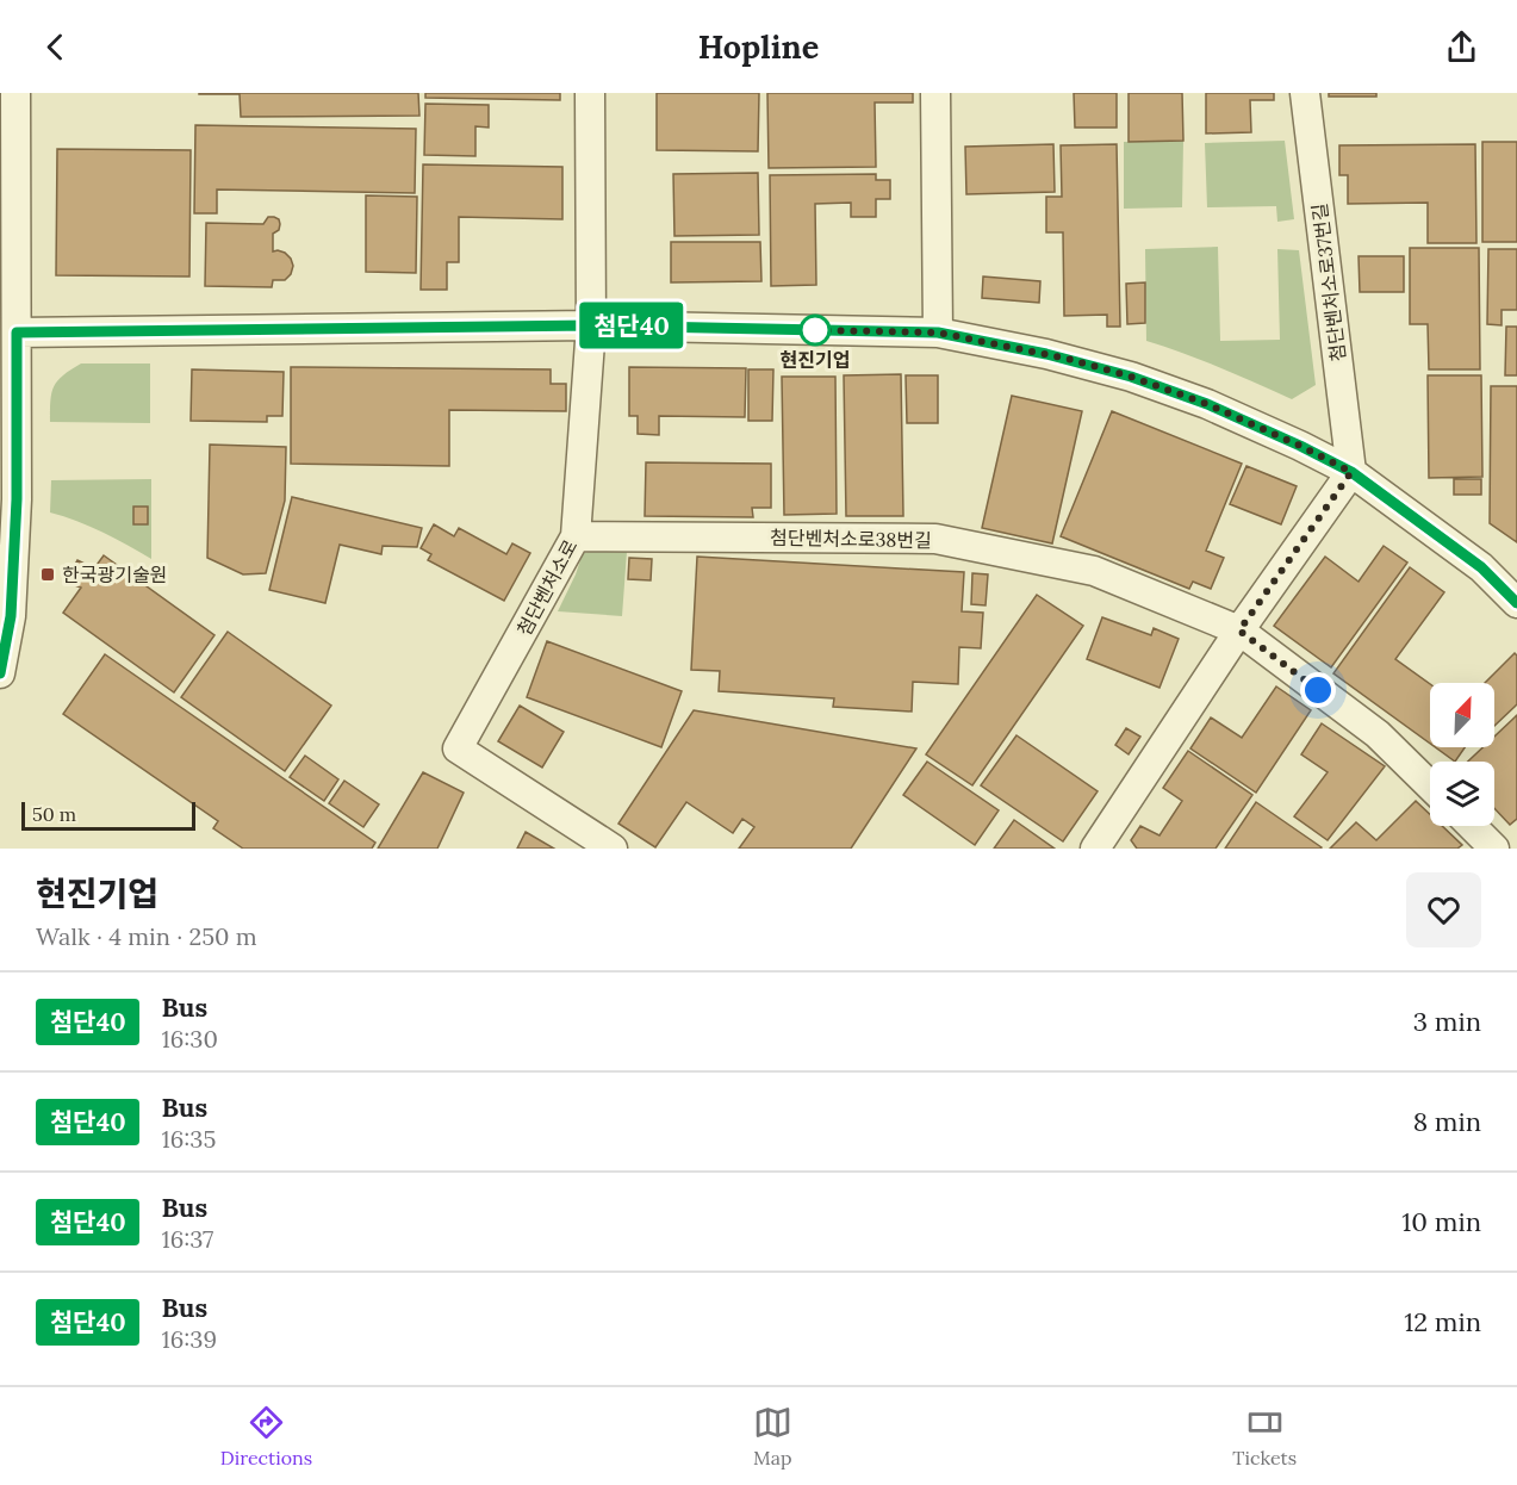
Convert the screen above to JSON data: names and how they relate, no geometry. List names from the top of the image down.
{
  "streets": {
    "street": ["첨단벤처소로37번길", "첨단벤처소로38번길", "첨단벤처소로"]
  },
  "crossings": [
    ["첨단벤처소로38번길", "첨단벤처소로"]
  ],
  "places": {
    "other": ["현진기업"],
    "transit": ["한국광기술원"]
  },
  "lines": ["bus line 첨단40"],
  "scale_bar": "50 m",
  "north": "top right",
  "page": {
    "header": "Hopline",
    "on_map": "첨단40",
    "scale": "50 m",
    "heading": ["현진기업", "Walk · 4 min · 250 m"],
    "list": [
      {
        "mark": "첨단40",
        "name": "Bus",
        "note": "16:30",
        "value": "3 min"
      },
      {
        "mark": "첨단40",
        "name": "Bus",
        "note": "16:35",
        "value": "8 min"
      },
      {
        "mark": "첨단40",
        "name": "Bus",
        "note": "16:37",
        "value": "10 min"
      },
      {
        "mark": "첨단40",
        "name": "Bus",
        "note": "16:39",
        "value": "12 min"
      }
    ],
    "tabs": ["Directions", "Map", "Tickets"]
  }
}
